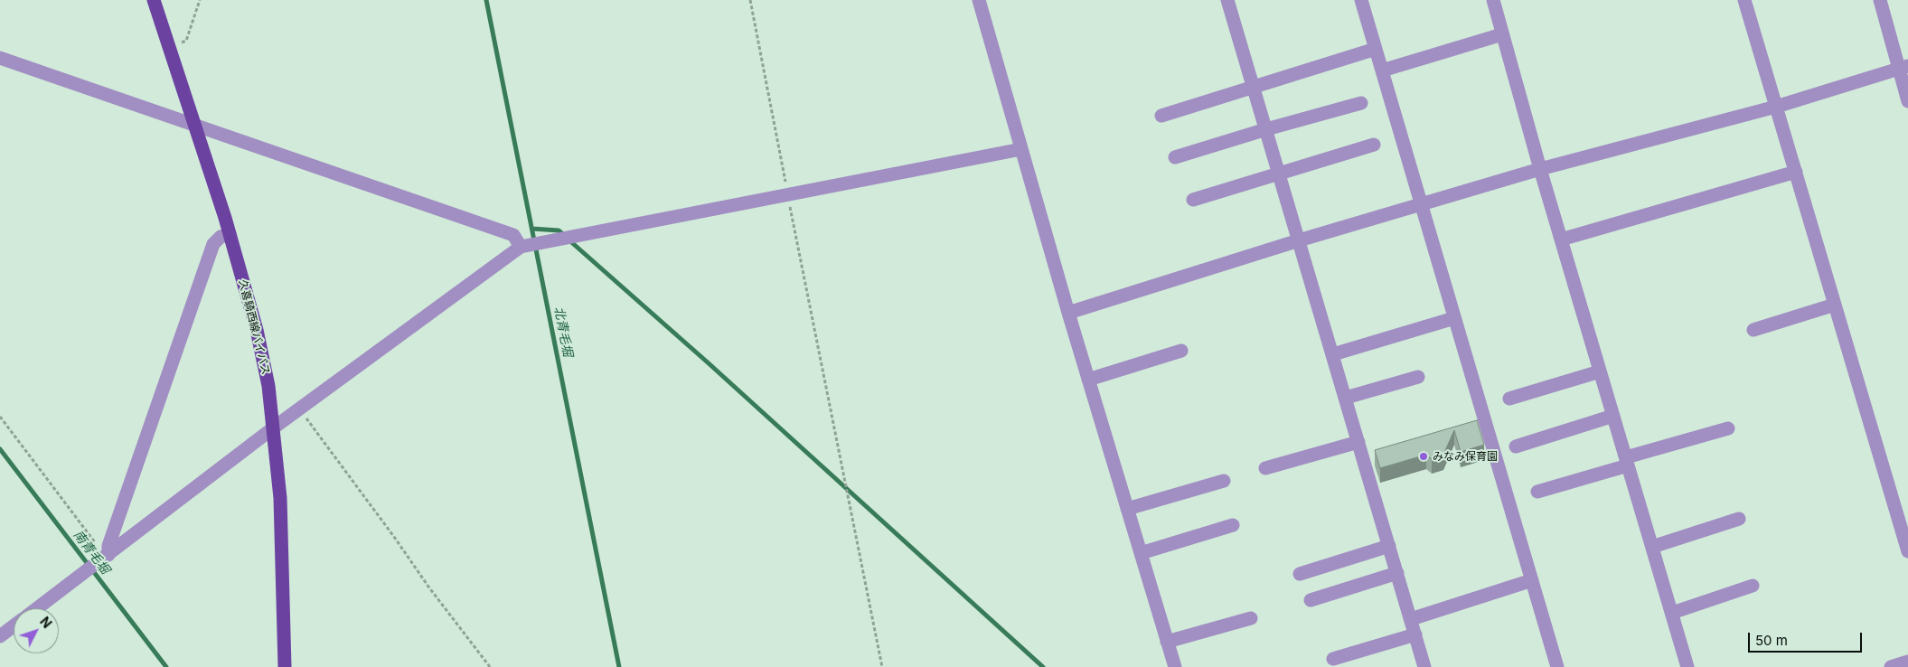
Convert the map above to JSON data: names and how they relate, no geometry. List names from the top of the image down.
{
  "streets": {
    "main road": ["久喜騎西線バイパス"]
  },
  "water": ["北青毛堀", "南青毛堀"],
  "places": ["みなみ保育園"],
  "scale_bar": "50 m",
  "north": "top right"
}
